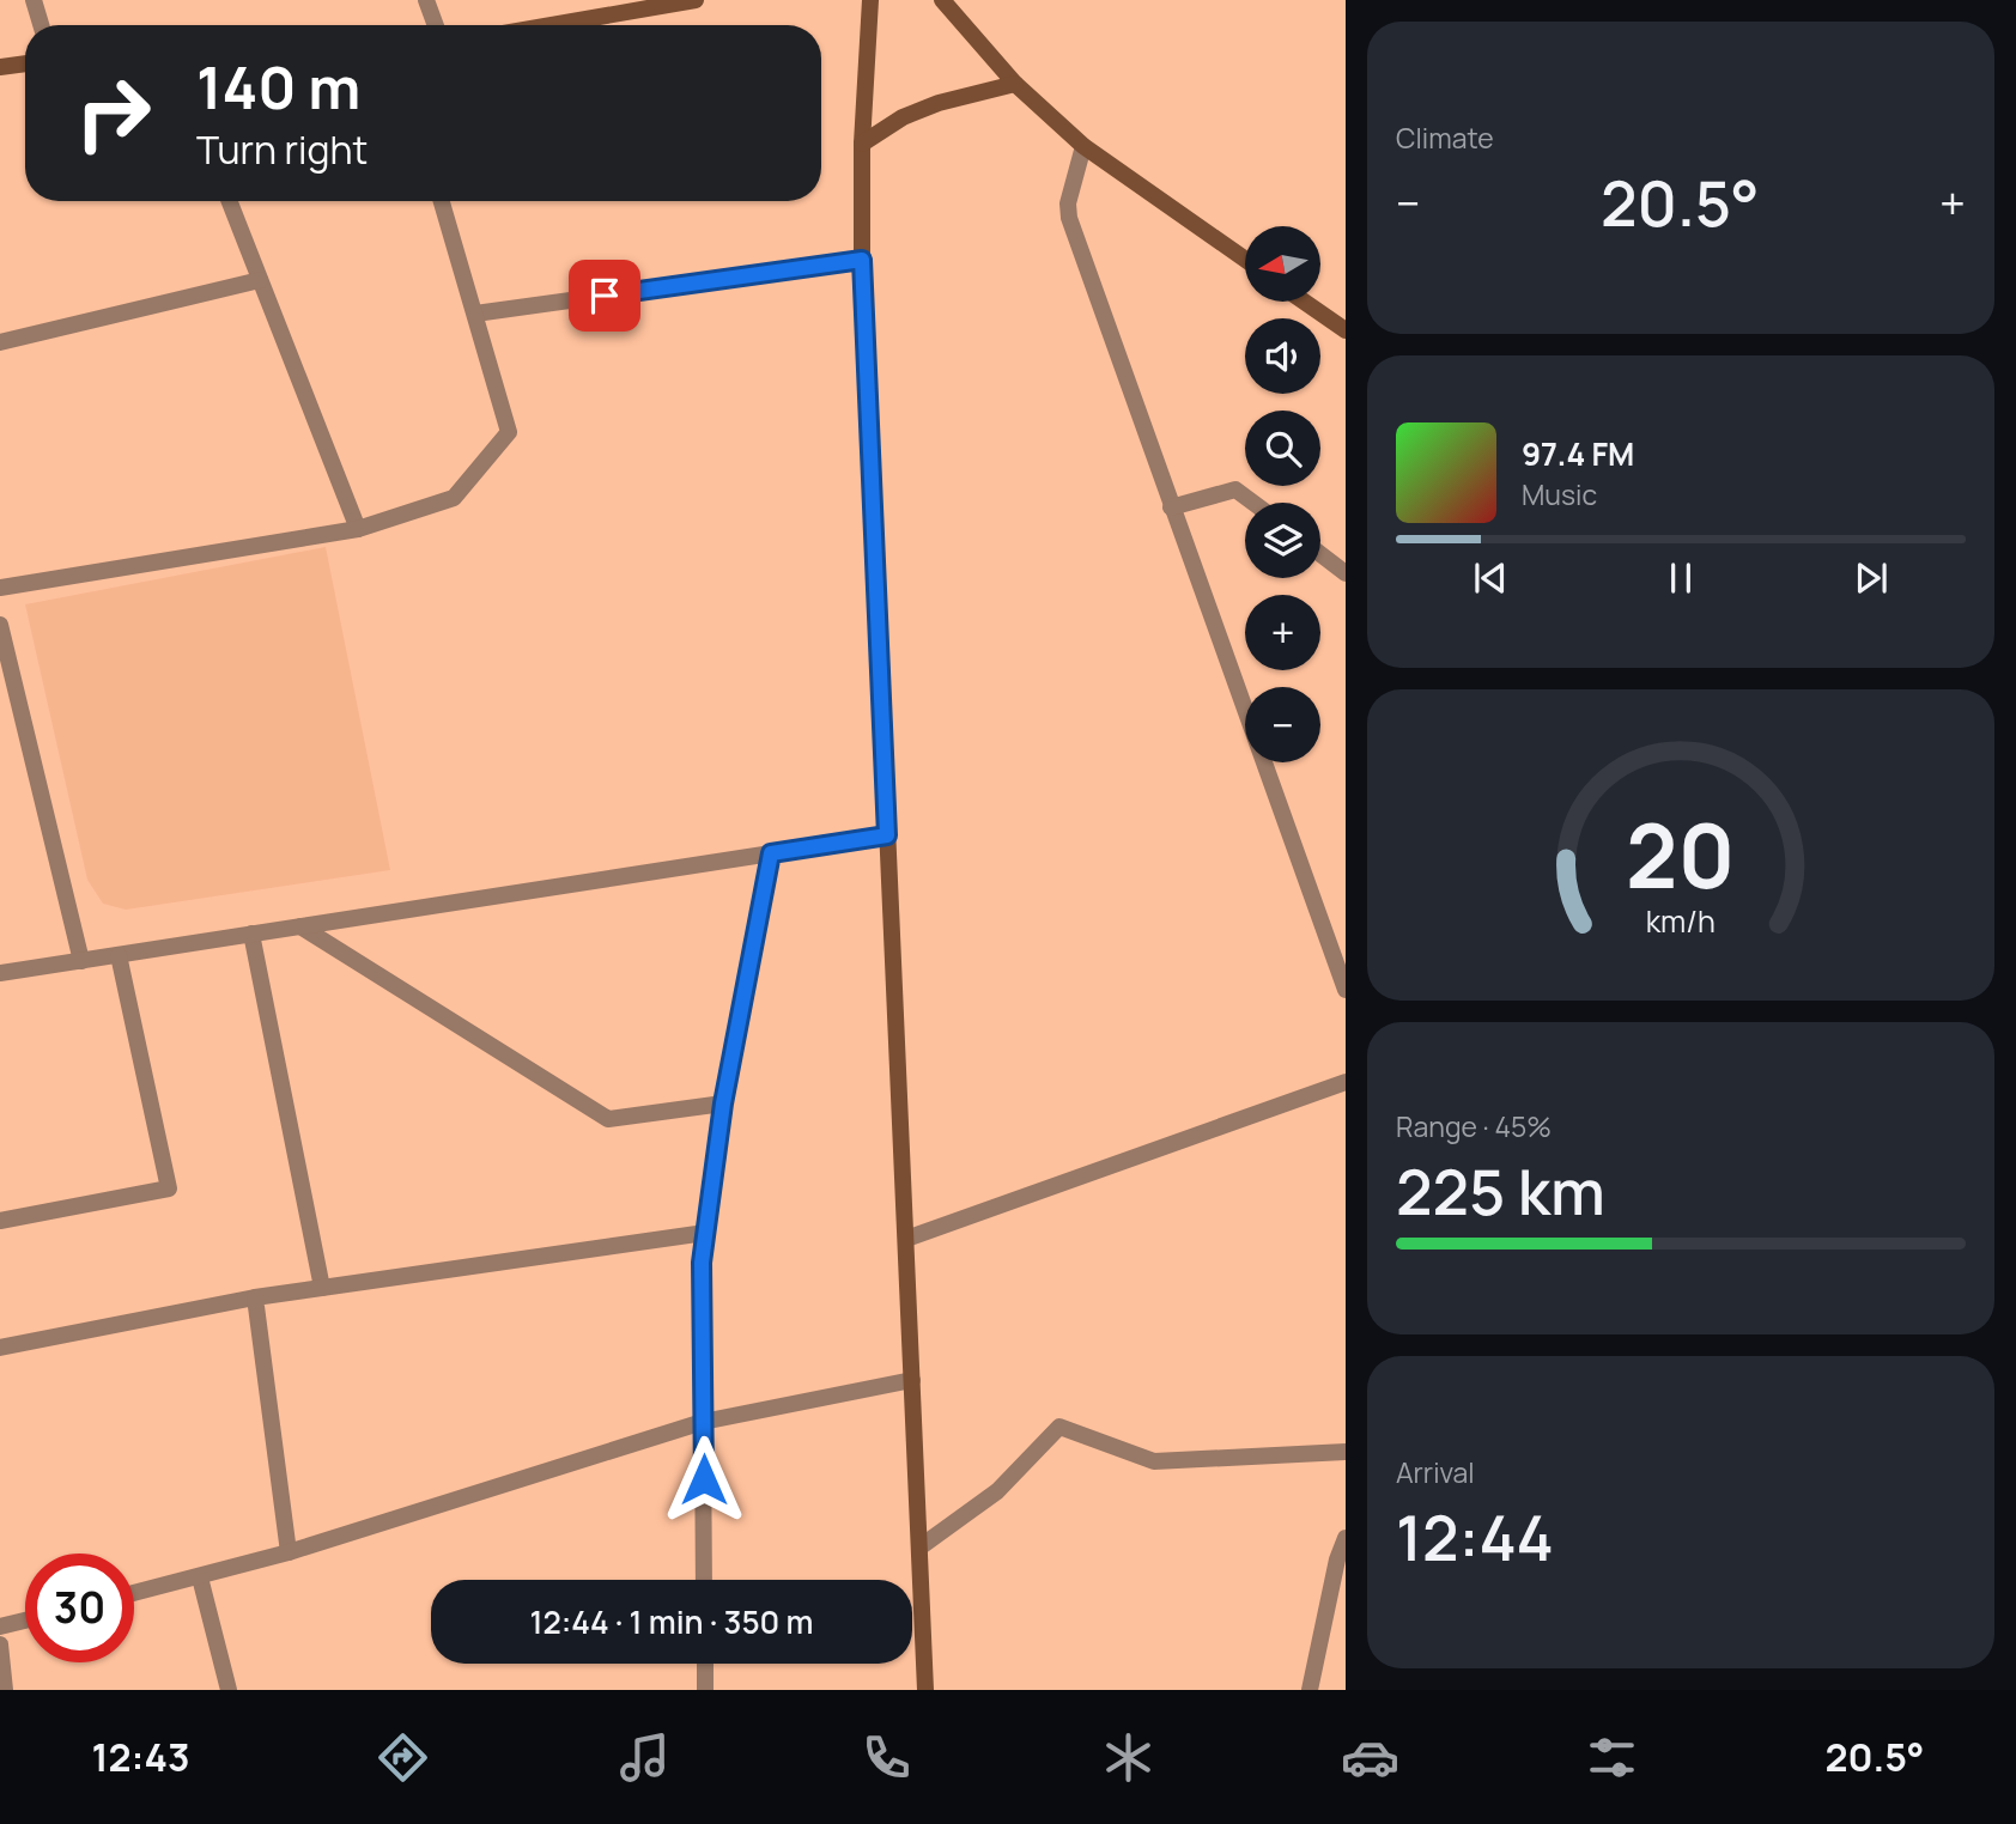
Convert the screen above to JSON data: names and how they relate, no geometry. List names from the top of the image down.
{
  "north": "left",
  "page": {
    "tile": [
      "Climate",
      ["Range · 45%", "225 km"],
      ["Arrival", "12:44"]
    ],
    "turn": ["140 m", "Turn right"],
    "heat": ["−", "20.5°", "+"],
    "map_buttons": ["+", "−"],
    "song": ["97.4 FM", "Music"],
    "limit": "30",
    "trip": "12:44 · 1 min · 350 m",
    "tabs": ["12:43", "20.5°"],
    "gauge": ["20", "km/h"]
  }
}
